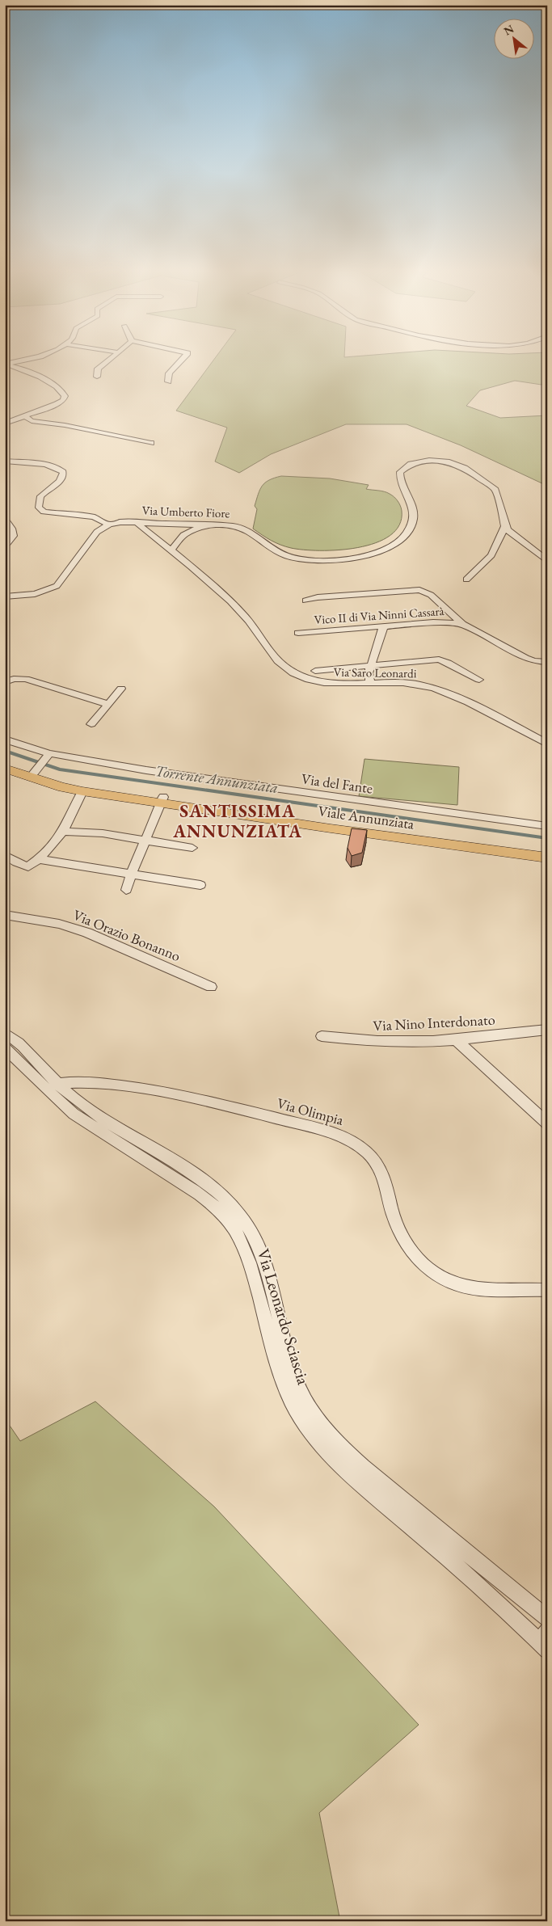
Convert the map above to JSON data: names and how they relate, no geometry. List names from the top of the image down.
{
  "streets": {
    "main road": ["Viale Annunziata"],
    "street": [
      "Via Umberto Fiore",
      "Vico II di Via Ninni Cassarà",
      "Via Saro Leonardi",
      "Via del Fante",
      "Via Orazio Bonanno",
      "Via Nino Interdonato",
      "Via Olimpia",
      "Via Leonardo Sciascia"
    ]
  },
  "crossings": [
    ["Via Umberto Fiore", "Via Saro Leonardi"],
    ["Via Olimpia", "Via Leonardo Sciascia"]
  ],
  "districts": ["SANTISSIMA ANNUNZIATA"],
  "water": ["Torrente Annunziata"],
  "north": "top left"
}
